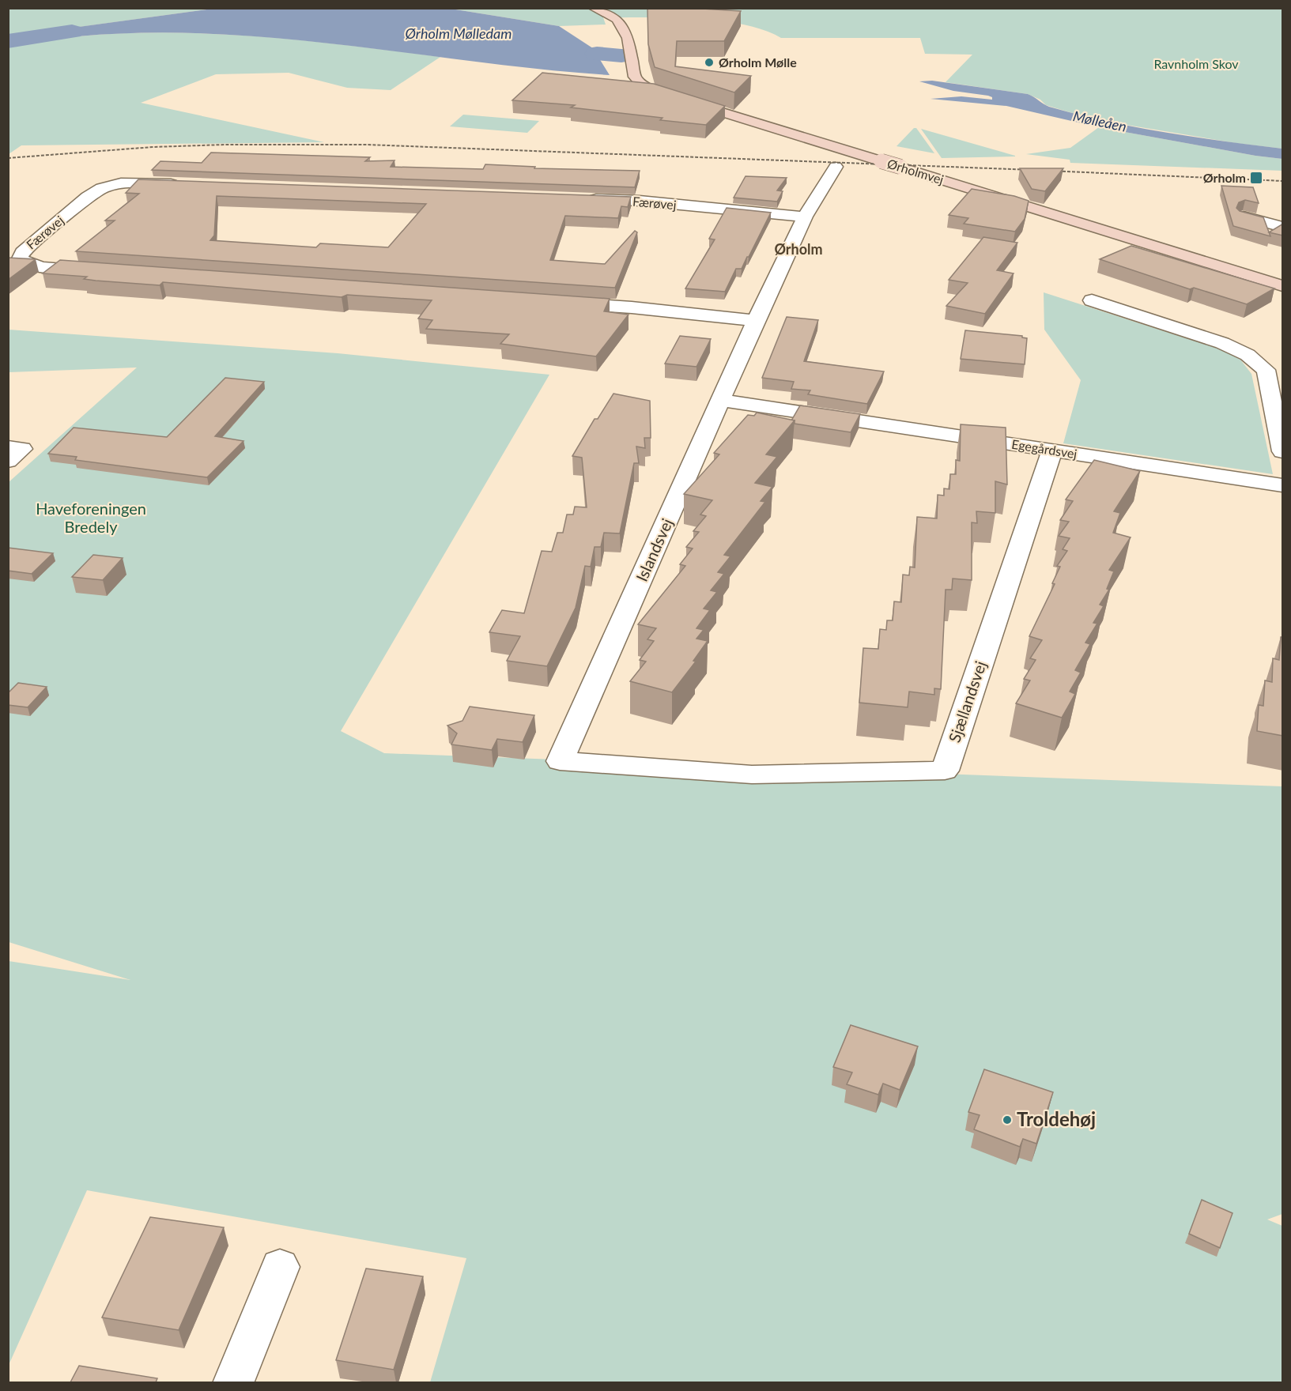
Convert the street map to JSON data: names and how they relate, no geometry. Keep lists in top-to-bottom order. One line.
{"streets":{"street":["Ørholmvej","Færøvej","Egegårdsvej","Islandsvej","Sjællandsvej"]},"crossings":[["Færøvej","Islandsvej"],["Egegårdsvej","Islandsvej"],["Egegårdsvej","Sjællandsvej"],["Islandsvej","Sjællandsvej"]],"districts":["Ørholm"],"water":["Ørholm Mølledam","Mølleåen"],"parks":["Ravnholm Skov","Haveforeningen Bredely"],"places":{"other":["Ørholm Mølle","Troldehøj"],"transit":["Ørholm"]}}
